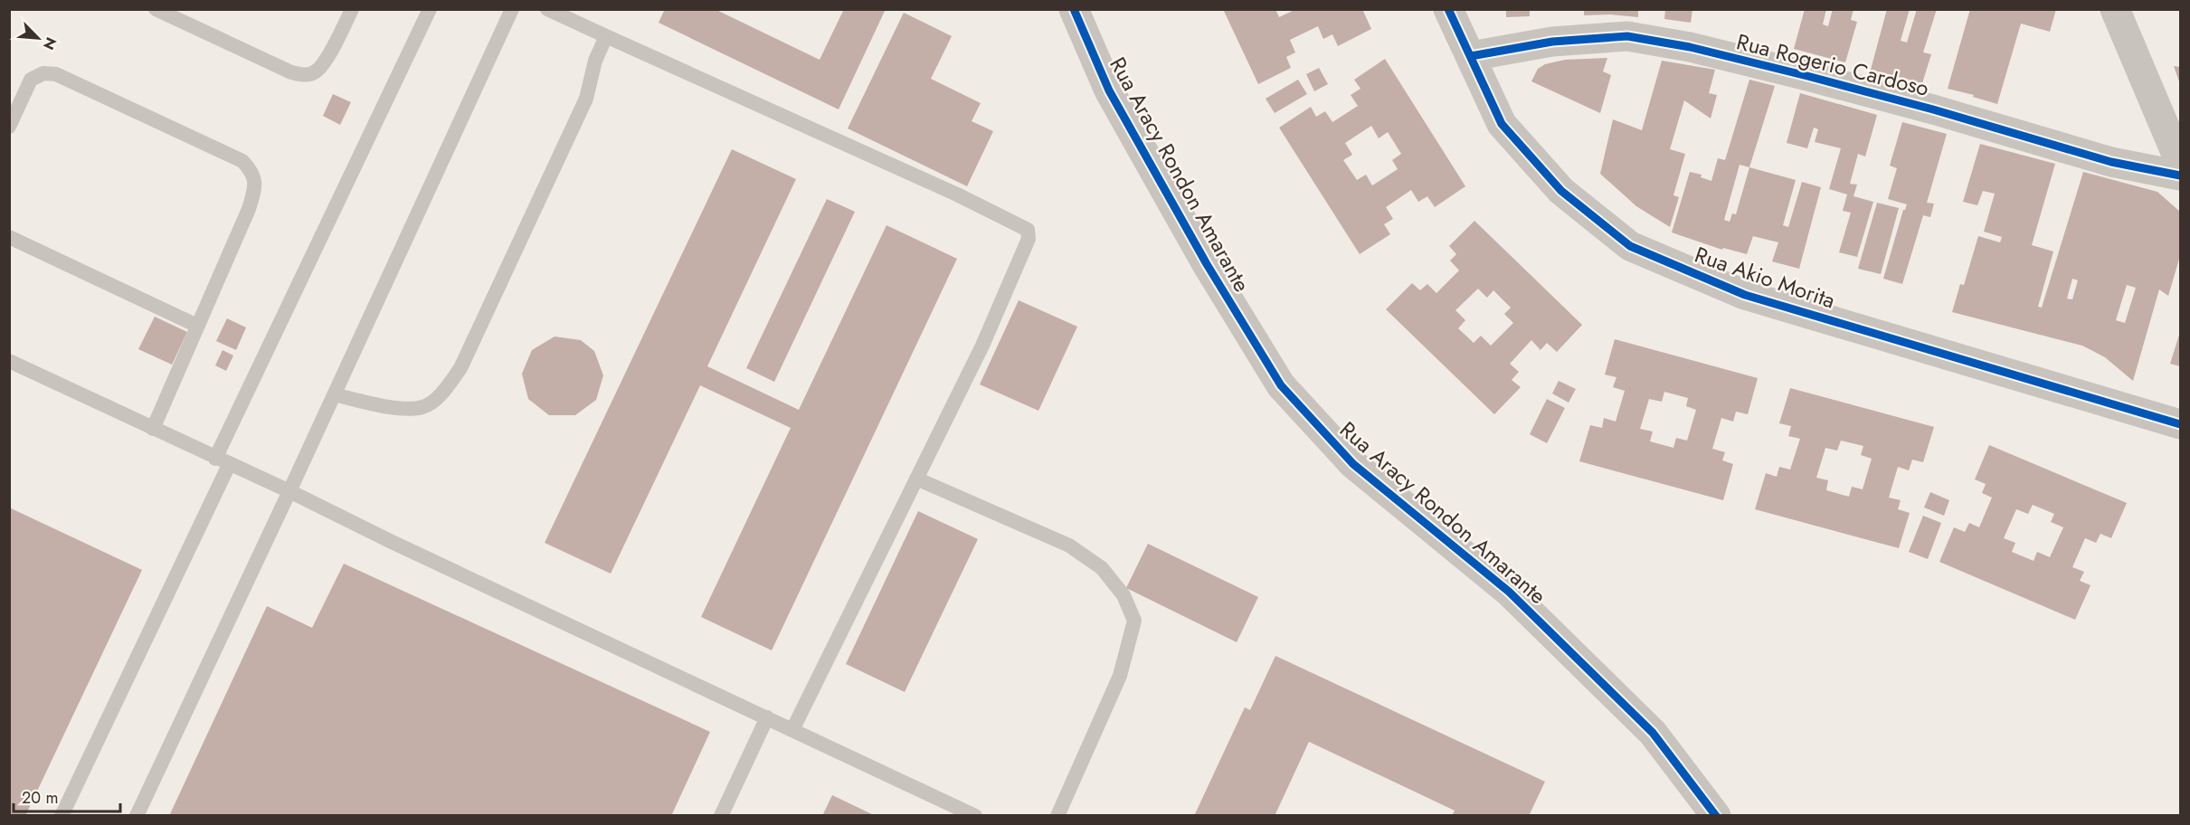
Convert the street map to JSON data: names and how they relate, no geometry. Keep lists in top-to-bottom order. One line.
{"streets":{"street":["Rua Rogerio Cardoso","Rua Aracy Rondon Amarante","Rua Akio Morita"]},"crossings":[["Rua Rogerio Cardoso","Rua Akio Morita"]],"scale_bar":"20 m","north":"bottom right"}
